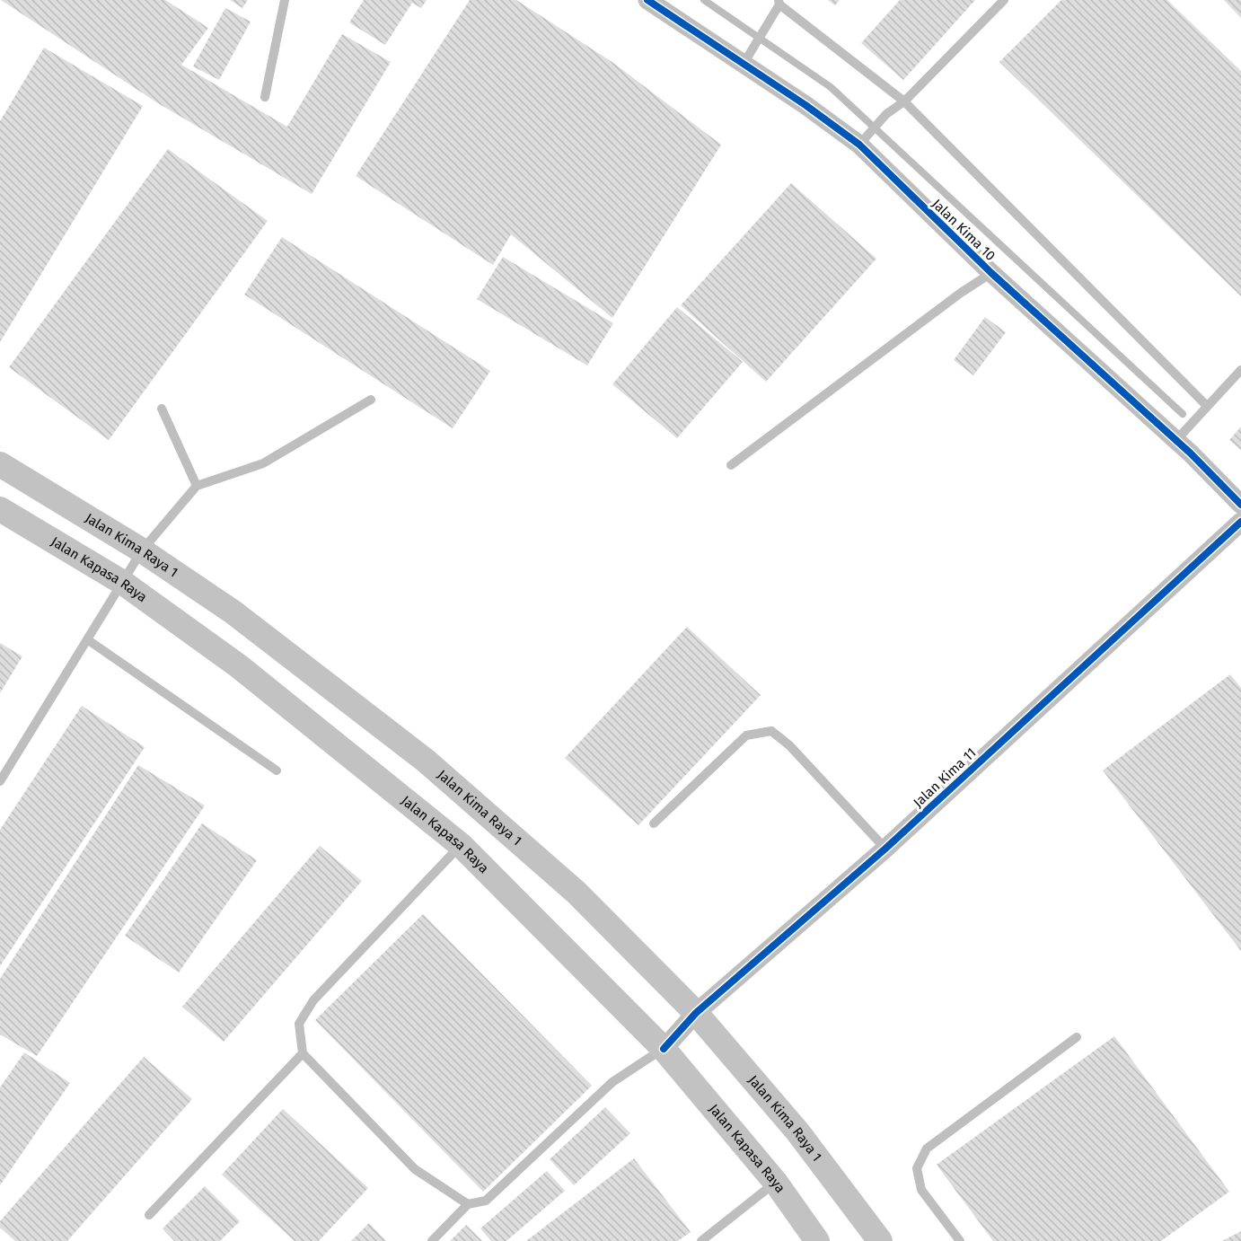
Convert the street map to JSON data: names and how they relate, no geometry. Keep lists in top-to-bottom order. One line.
{"streets":{"main road":["Jalan Kima Raya 1","Jalan Kapasa Raya"],"street":["Jalan Kima 10","Jalan Kima 11"]},"crossings":[["Jalan Kima Raya 1","Jalan Kima 11"],["Jalan Kapasa Raya","Jalan Kima 11"]]}
